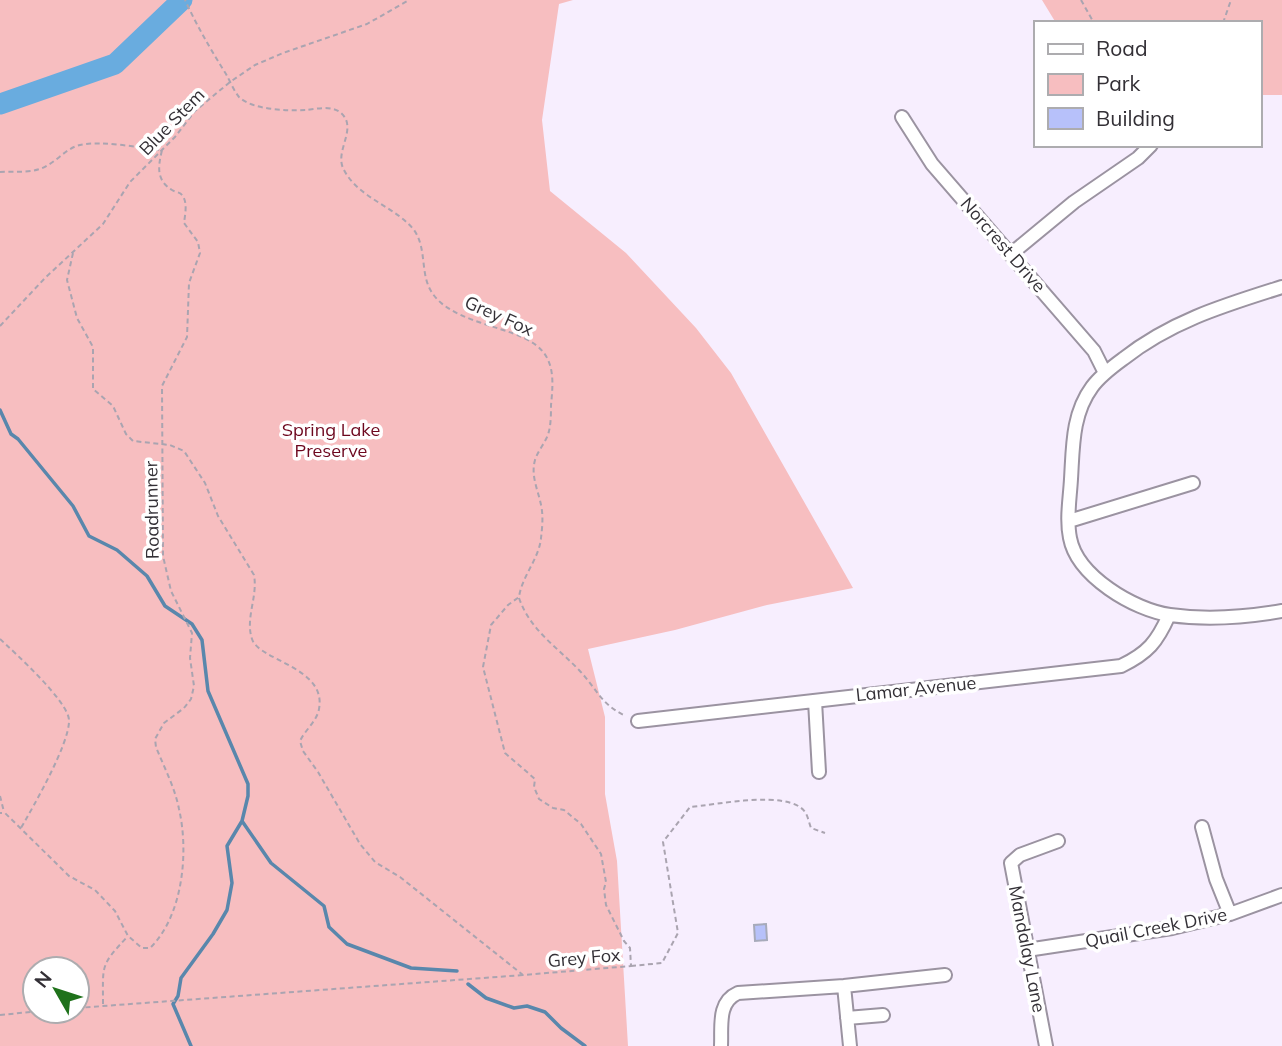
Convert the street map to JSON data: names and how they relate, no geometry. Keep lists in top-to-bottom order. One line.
{"streets":{"street":["Norcrest Drive","Lamar Avenue","Quail Creek Drive","Mandalay Lane"],"path":["Blue Stem","Grey Fox","Roadrunner"]},"crossings":[["Blue Stem","Grey Fox"],["Blue Stem","Roadrunner"],["Grey Fox","Roadrunner"],["Quail Creek Drive","Mandalay Lane"]],"parks":["Spring Lake Preserve"],"legend":["Road","Park","Building"],"north":"top left"}
